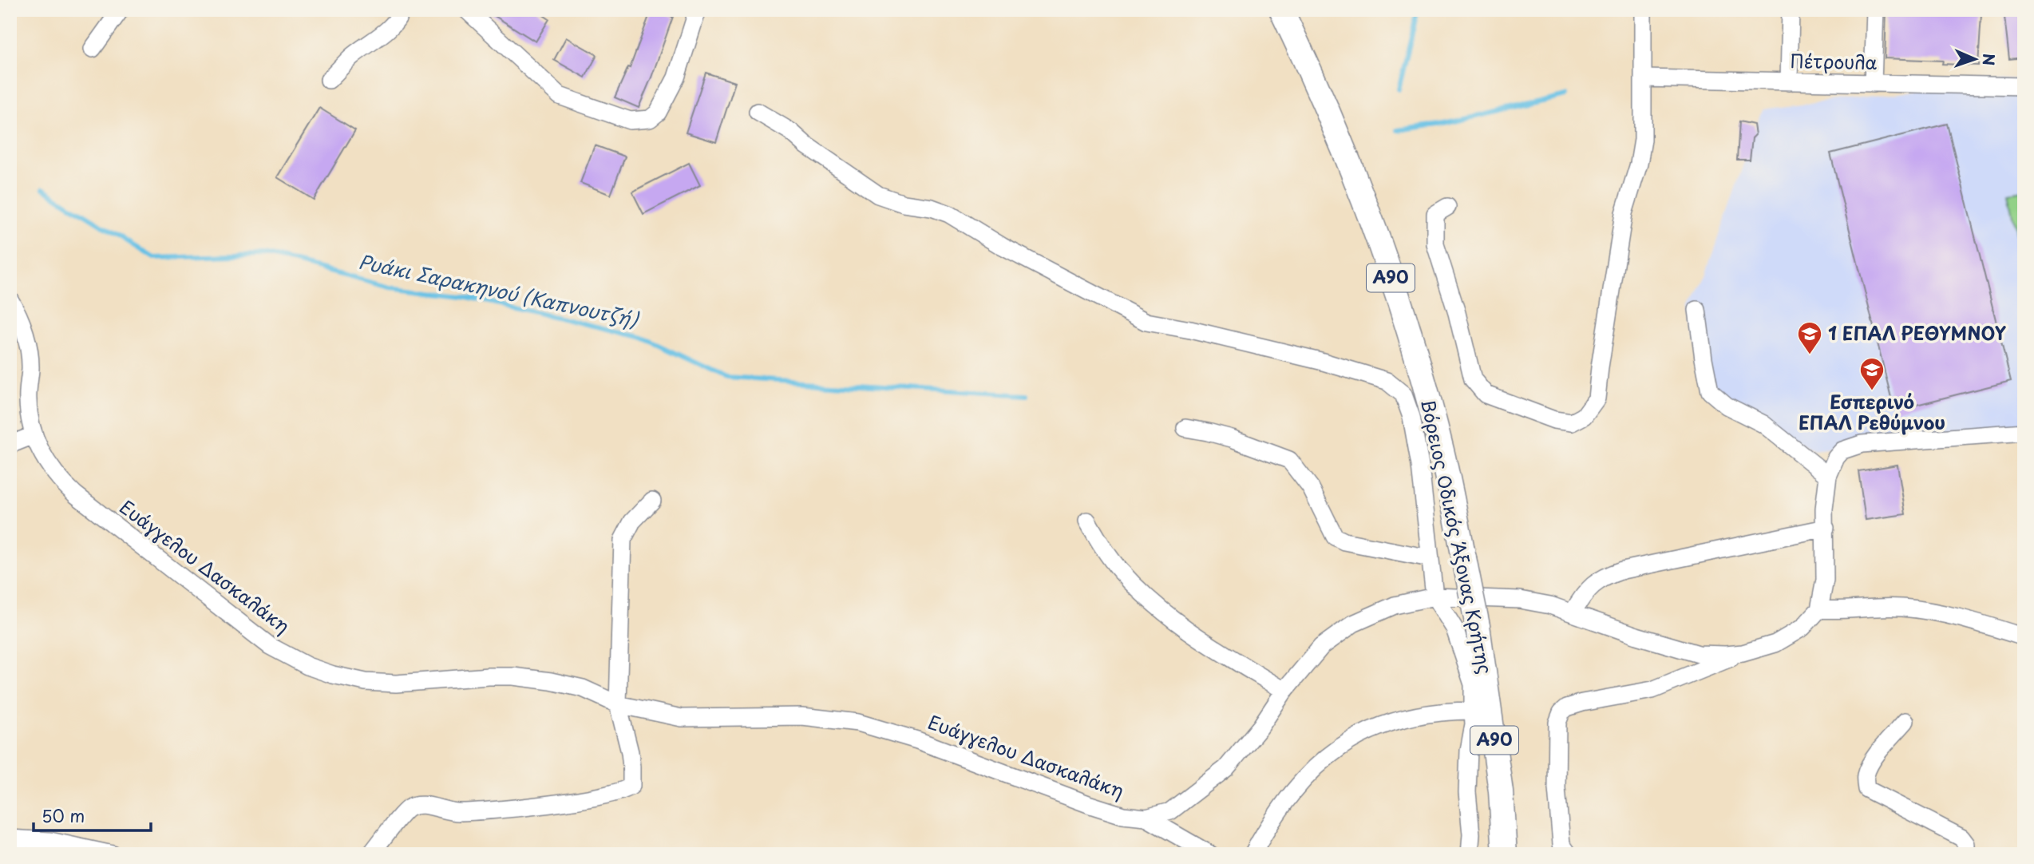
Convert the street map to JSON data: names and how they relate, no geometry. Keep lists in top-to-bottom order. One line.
{"streets":{"highway":["Α90","Βόρειος Οδικός Άξονας Κρήτης"],"street":["Πέτρουλα","Ευάγγελου Δασκαλάκη"]},"water":["Ρυάκι Σαρακηνού (Καπνουτζή)"],"places":{"school or university":["1 ΕΠΑΛ ΡΕΘΥΜΝΟΥ","Εσπερινό ΕΠΑΛ Ρεθύμνου"]},"scale_bar":"50 m","north":"right"}
